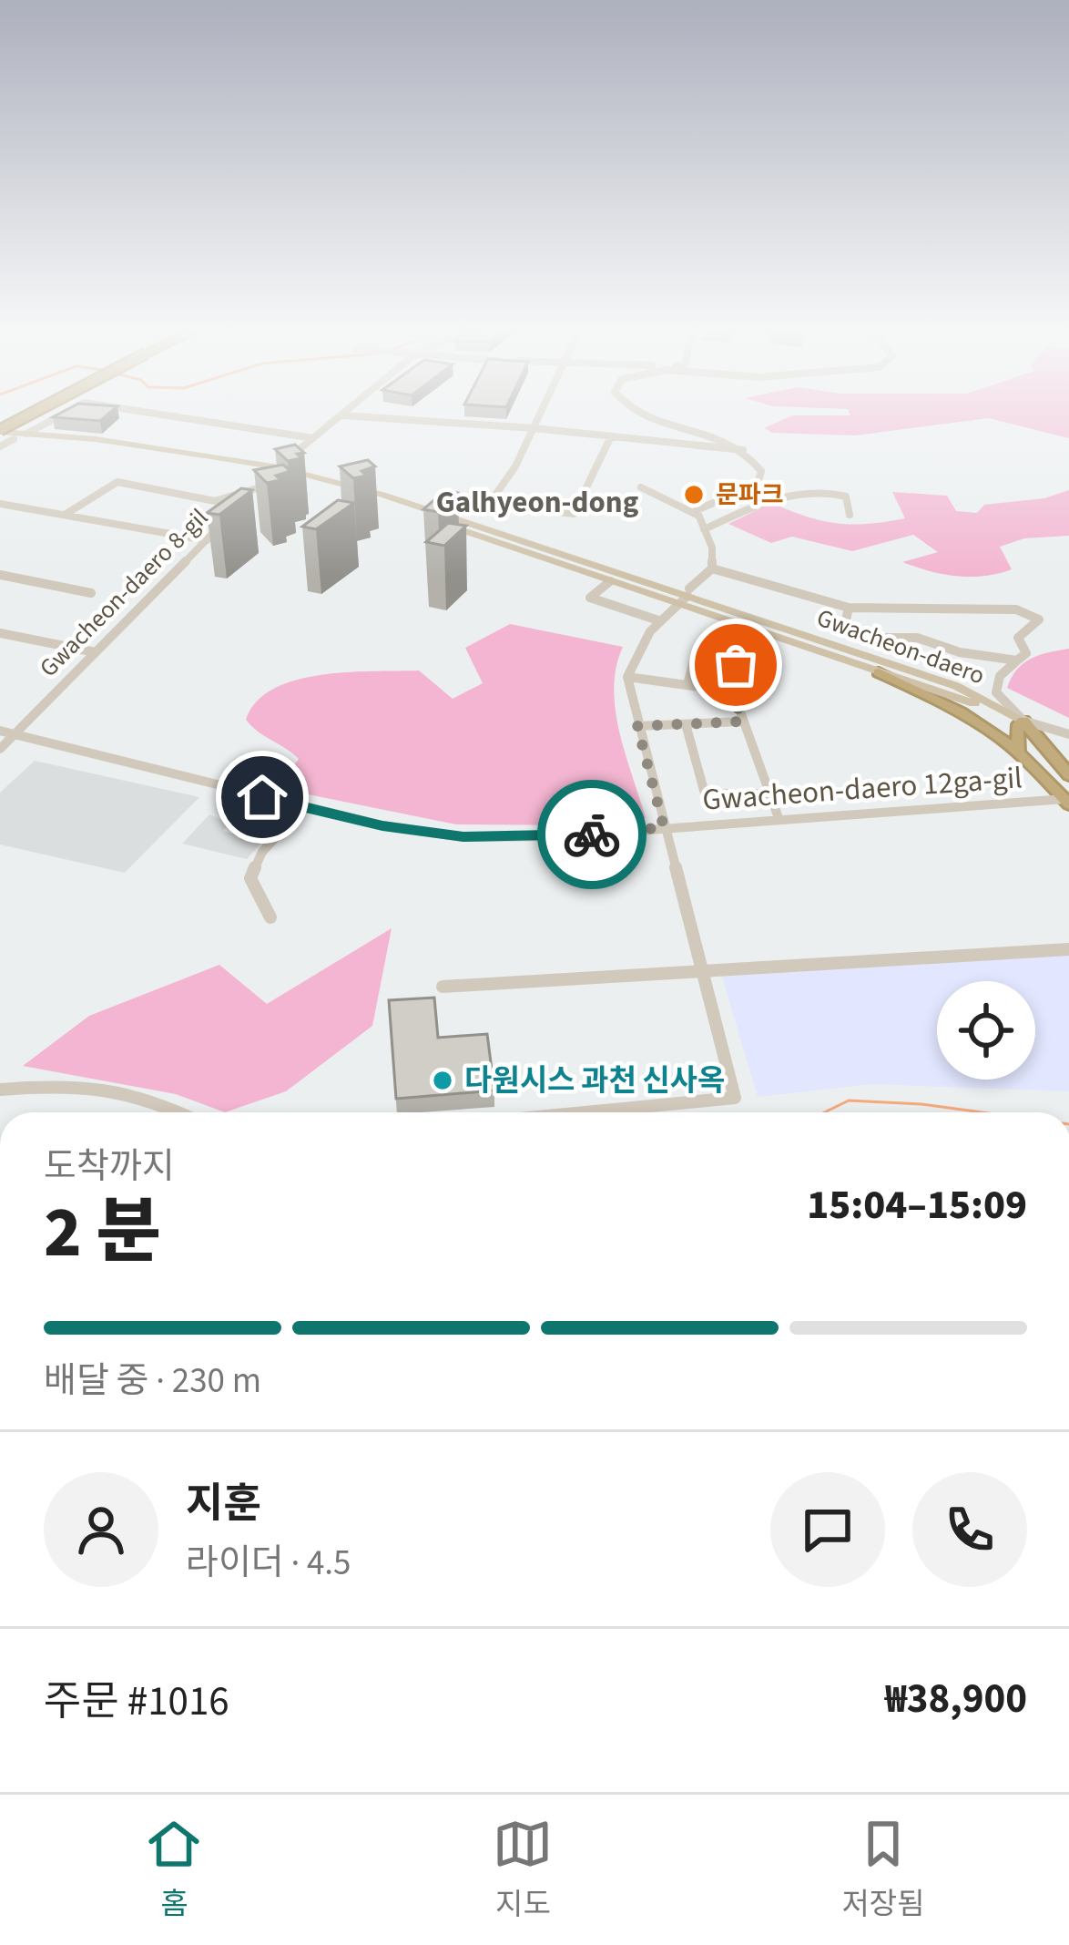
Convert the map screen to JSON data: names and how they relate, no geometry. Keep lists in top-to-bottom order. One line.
{"streets":{"main road":["Gwacheon-daero"],"street":["Gwacheon-daero 8-gil","Gwacheon-daero 12ga-gil"]},"crossings":[["Gwacheon-daero 8-gil","Gwacheon-daero"],["Gwacheon-daero 8-gil","Gwacheon-daero 12ga-gil"]],"districts":["Galhyeon-dong"],"places":["문파크","다원시스 과천 신사옥"],"page":{"heading":["2 분","도착까지","15:04–15:09"],"panel":["지훈","라이더 · 4.5","주문 #1016","₩38,900"],"bar":"배달 중 · 230 m","tabs":["홈","지도","저장됨"]}}
